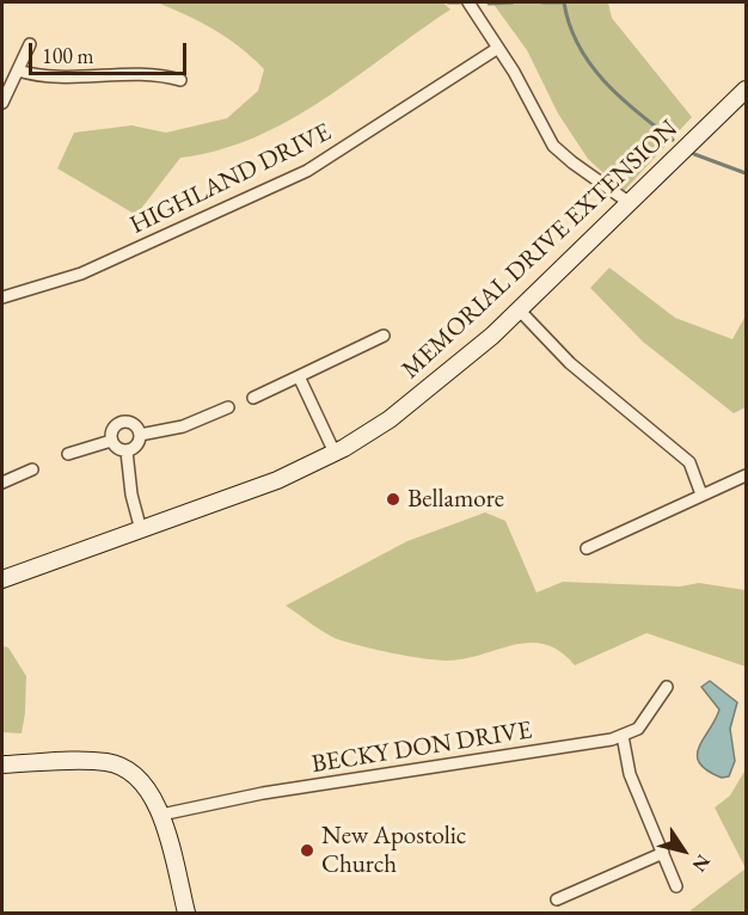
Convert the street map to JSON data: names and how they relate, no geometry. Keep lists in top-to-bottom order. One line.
{"streets":{"street":["HIGHLAND DRIVE","MEMORIAL DRIVE EXTENSION","BECKY DON DRIVE"]},"places":["Bellamore","New Apostolic Church"],"scale_bar":"100 m","north":"bottom right"}
